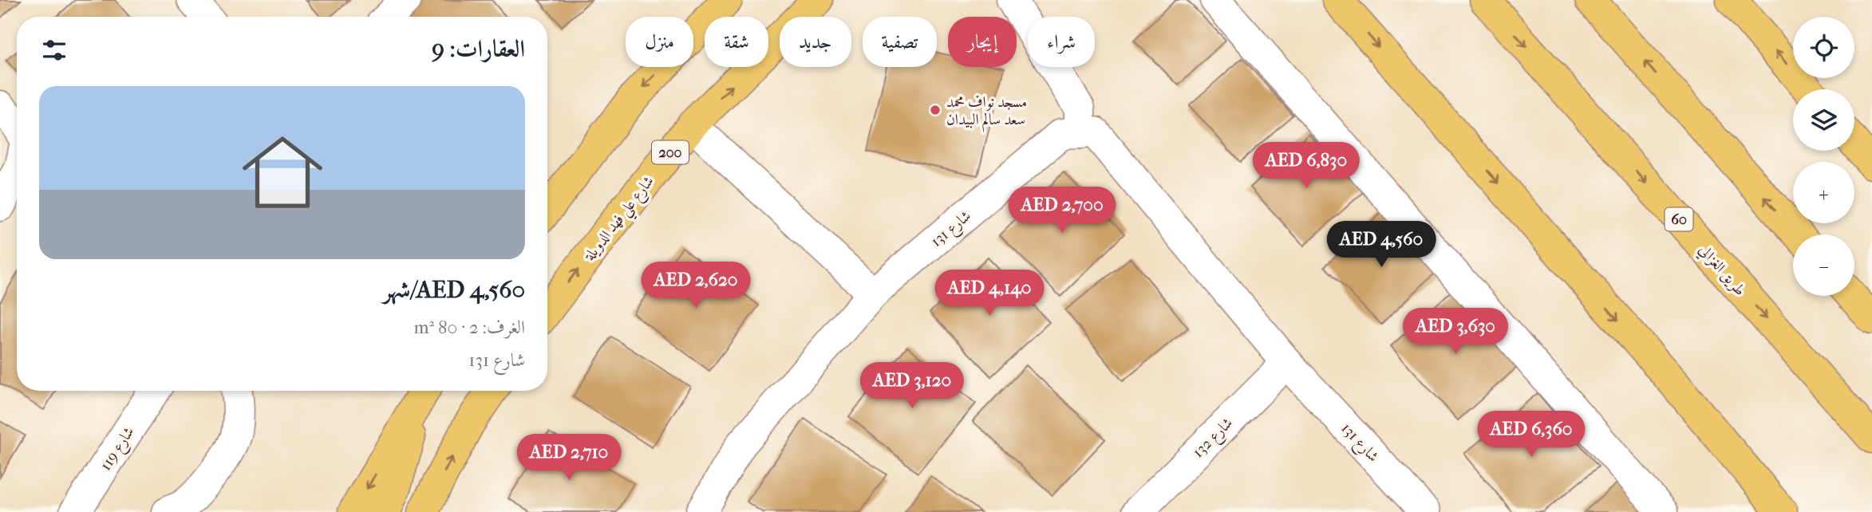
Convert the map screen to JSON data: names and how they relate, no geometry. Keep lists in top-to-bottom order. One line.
{"streets":{"main road":["200","شارع علي فهد الدويلة","60","طريق الغزالي"],"street":["شارع 131","شارع 132","شارع 119"]},"crossings":[["شارع 131","شارع 132"]],"places":["مسجد نواف محمد سعد سالم البيدان"],"page":{"map_buttons":["+","−"],"chip":["شراء","إيجار","تصفية","جديد","شقة","منزل"],"heading":"العقارات: 9","list":[{"name":"AED 4,560/شهر","note":"الغرف: 2 · 80 m² · شارع 131"}],"price":["AED 6,830","AED 2,700","AED 4,560","AED 2,620","AED 4,140","AED 3,630","AED 3,120","AED 6,360","AED 2,710"]}}
